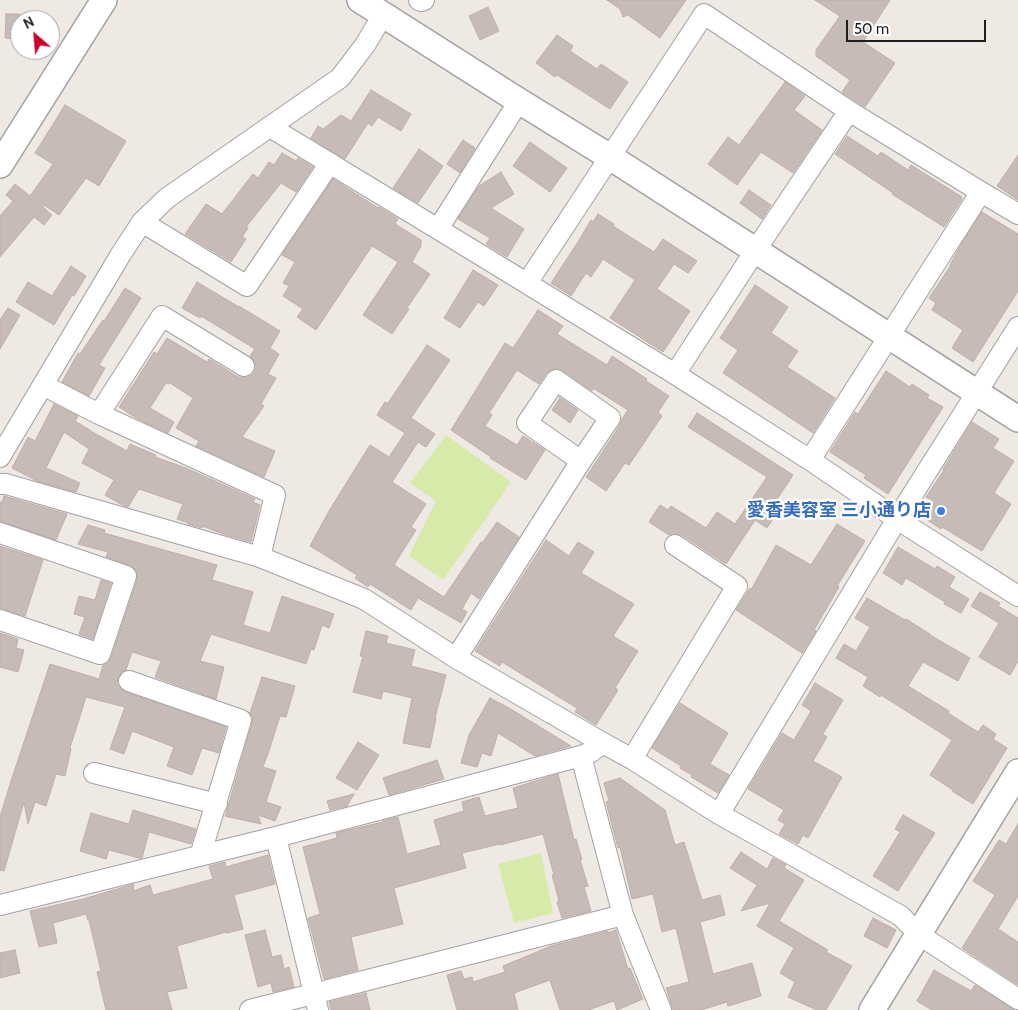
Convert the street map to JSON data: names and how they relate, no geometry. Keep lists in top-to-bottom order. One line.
{"places":["愛香美容室 三小通り店"],"scale_bar":"50 m","north":"top left"}
